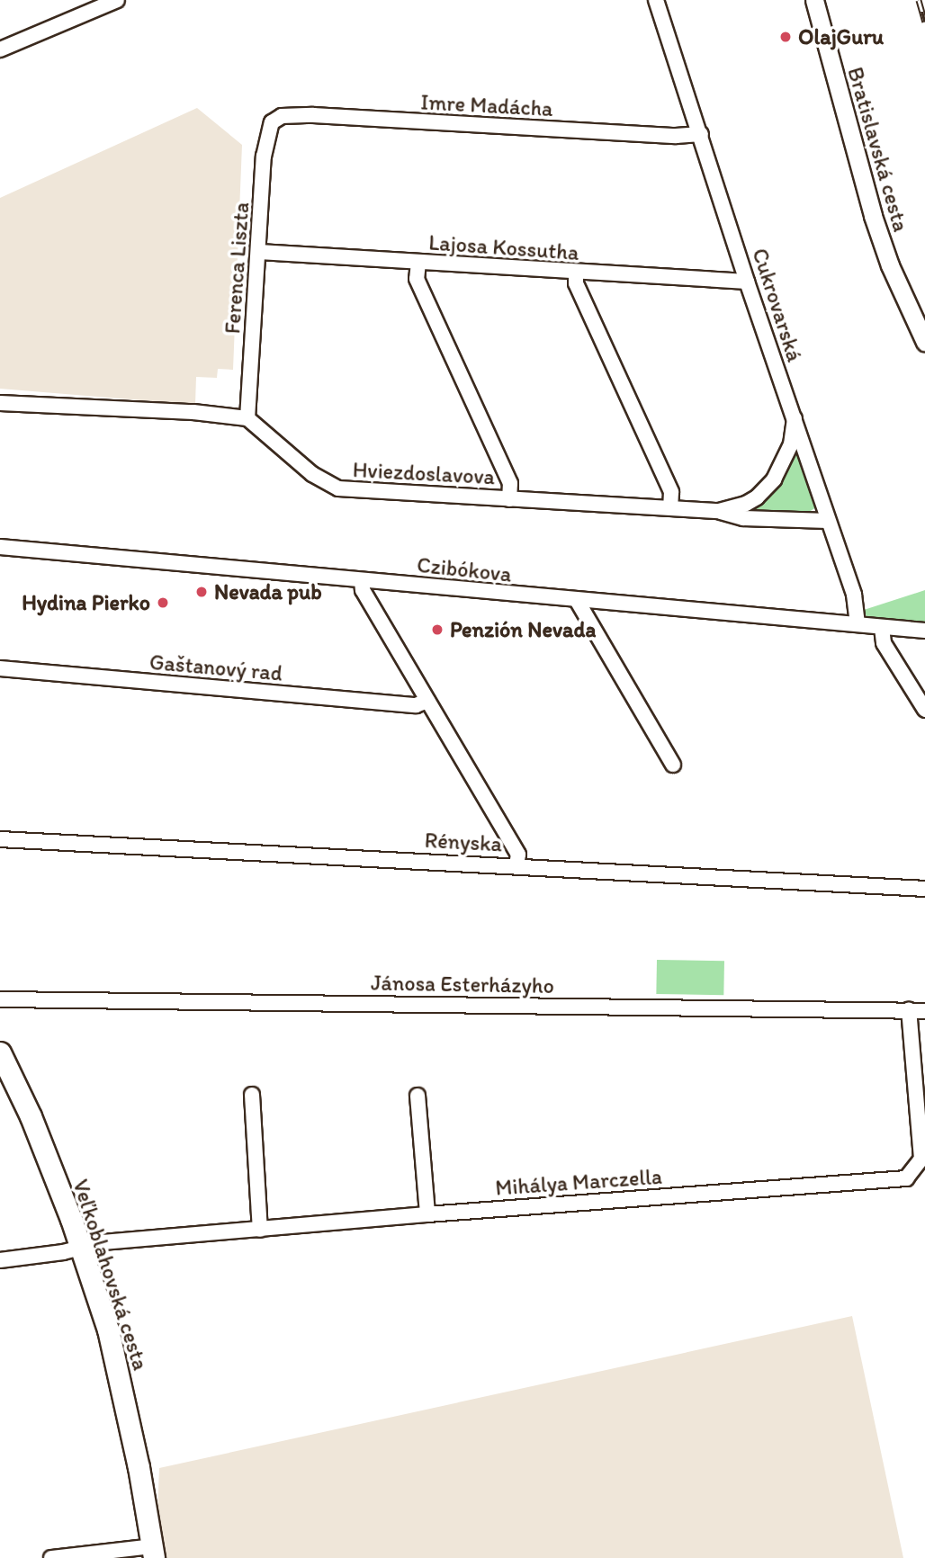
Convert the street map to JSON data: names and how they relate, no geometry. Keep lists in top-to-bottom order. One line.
{"streets":{"main road":["Veľkoblahovská cesta"],"street":["Imre Madácha","Bratislavská cesta","Lajosa Kossutha","Ferenca Liszta","Cukrovarská","Hviezdoslavova","Czibókova","Gaštanový rad","Rényska","Jánosa Esterházyho","Mihálya Marczella"]},"crossings":[["Imre Madácha","Ferenca Liszta"],["Imre Madácha","Cukrovarská"],["Lajosa Kossutha","Ferenca Liszta"],["Lajosa Kossutha","Cukrovarská"],["Ferenca Liszta","Hviezdoslavova"],["Cukrovarská","Hviezdoslavova"],["Cukrovarská","Czibókova"],["Jánosa Esterházyho","Mihálya Marczella"],["Mihálya Marczella","Veľkoblahovská cesta"]],"places":["OlajGuru","Nevada pub","Hydina Pierko","Penzión Nevada"]}
